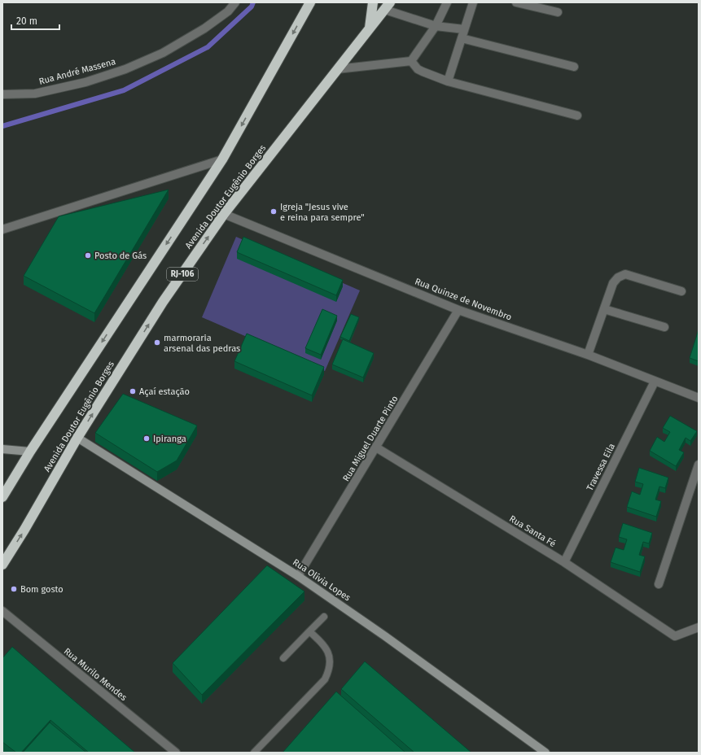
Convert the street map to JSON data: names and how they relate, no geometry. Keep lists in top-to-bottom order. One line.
{"streets":{"highway":["Avenida Doutor Eugênio Borges","RJ-106"],"street":["Rua André Massena","Rua Quinze de Novembro","Rua Miguel Duarte Pinto","Travessa Eila","Rua Santa Fé","Rua Olívia Lopes","Rua Murilo Mendes"]},"crossings":[["Avenida Doutor Eugênio Borges","Rua Quinze de Novembro"],["Avenida Doutor Eugênio Borges","Rua Olívia Lopes"],["Rua Quinze de Novembro","Rua Miguel Duarte Pinto"],["Rua Quinze de Novembro","Travessa Eila"],["Rua Miguel Duarte Pinto","Rua Santa Fé"],["Rua Miguel Duarte Pinto","Rua Olívia Lopes"],["Travessa Eila","Rua Santa Fé"]],"places":["Igreja \"Jesus vive e reina para sempre\"","Posto de Gás","marmoraria arsenal das pedras","Açaí estação","Ipiranga","Bom gosto"],"scale_bar":"20 m"}
